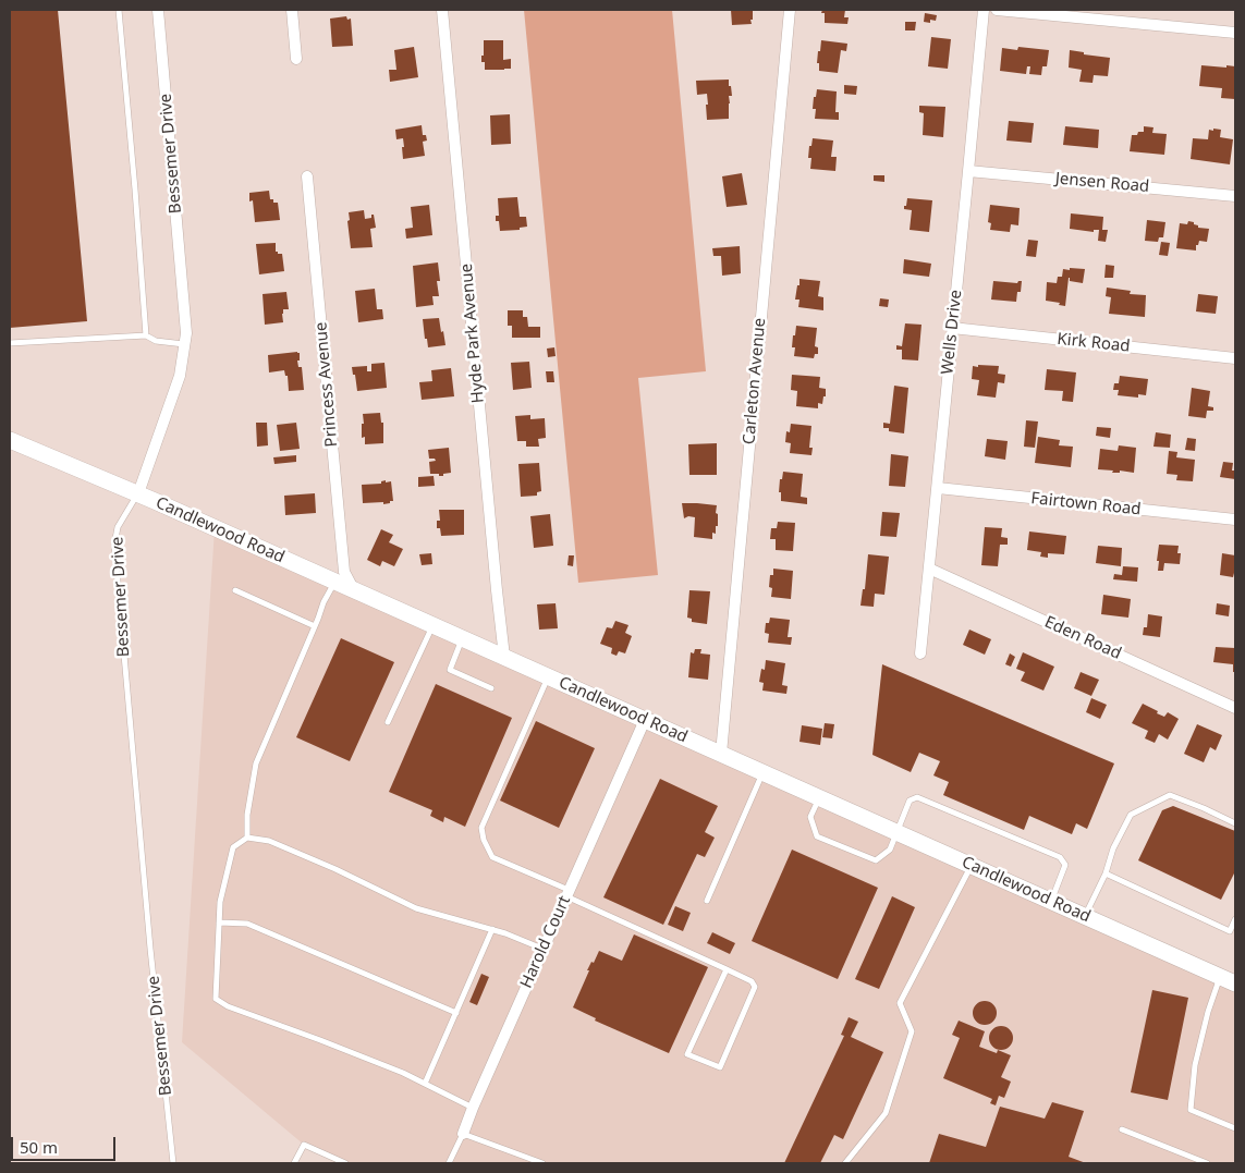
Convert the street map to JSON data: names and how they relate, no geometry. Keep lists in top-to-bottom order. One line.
{"streets":{"street":["Bessemer Drive","Jensen Road","Wells Drive","Hyde Park Avenue","Kirk Road","Carleton Avenue","Princess Avenue","Fairtown Road","Candlewood Road","Eden Road","Harold Court"]},"crossings":[["Bessemer Drive","Candlewood Road"],["Jensen Road","Wells Drive"],["Wells Drive","Kirk Road"],["Wells Drive","Fairtown Road"],["Wells Drive","Eden Road"],["Hyde Park Avenue","Candlewood Road"],["Carleton Avenue","Candlewood Road"],["Princess Avenue","Candlewood Road"],["Candlewood Road","Harold Court"]],"scale_bar":"50 m"}
